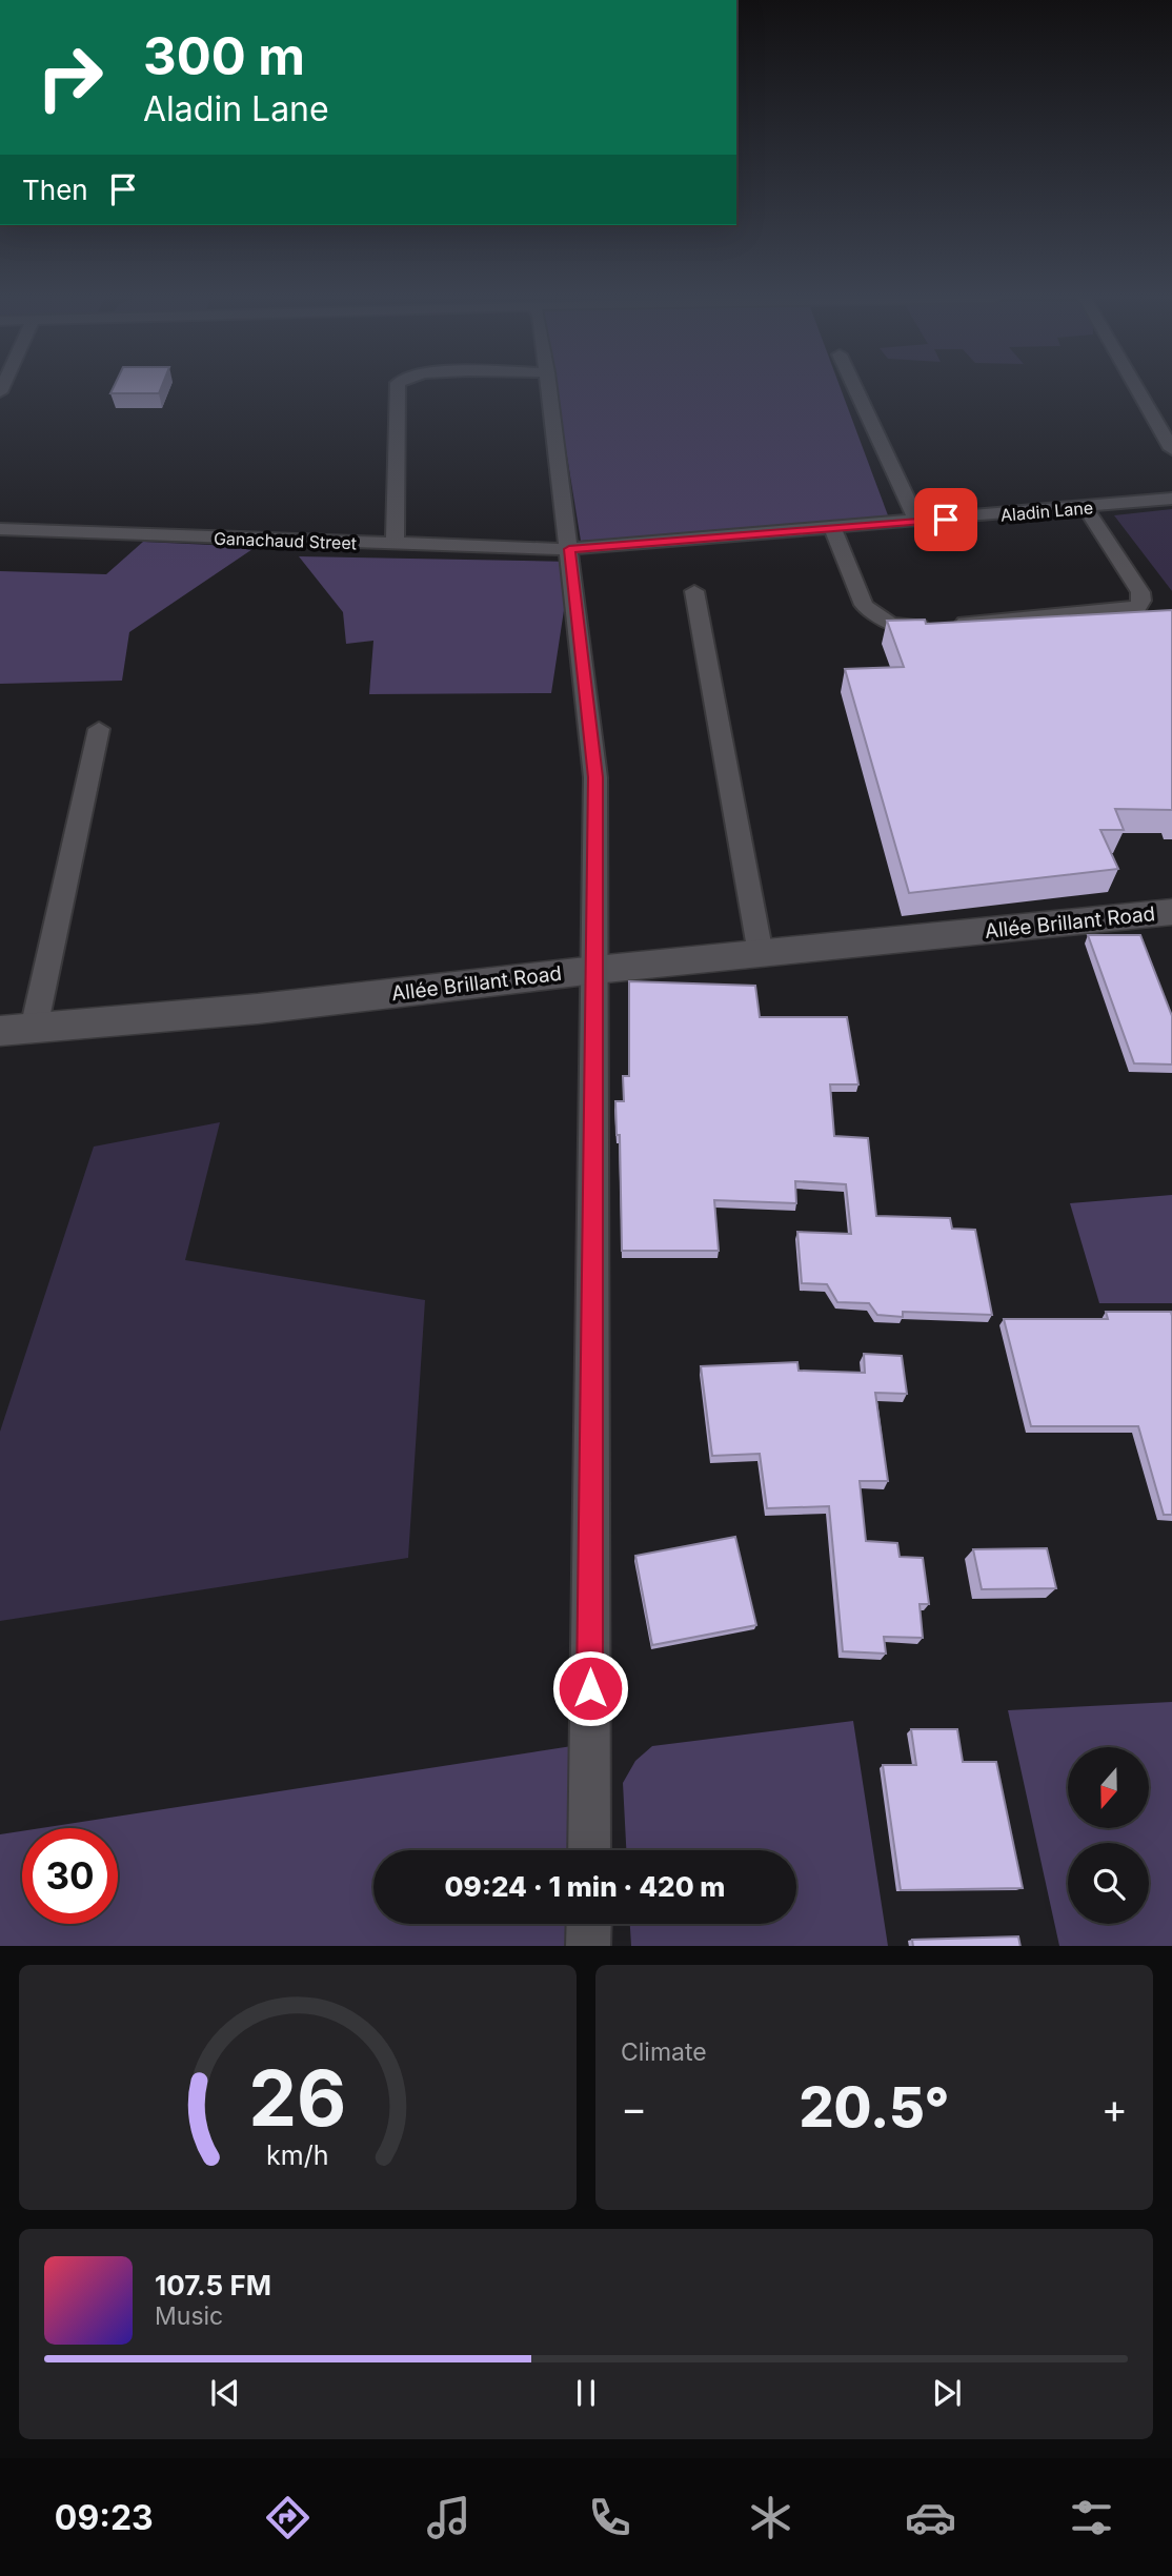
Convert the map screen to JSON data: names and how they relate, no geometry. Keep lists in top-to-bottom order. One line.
{"streets":{"main road":["Allée Brillant Road"],"street":["Aladin Lane","Ganachaud Street"]},"crossings":[["Aladin Lane","Ganachaud Street"]],"north":"bottom","page":{"turn":["300 m","Aladin Lane"],"then":"Then","limit":"30","trip":"09:24 · 1 min · 420 m","tile":"Climate","heat":["−","20.5°","+"],"song":["107.5 FM","Music"],"tabs":"09:23","gauge":["26","km/h"]}}
